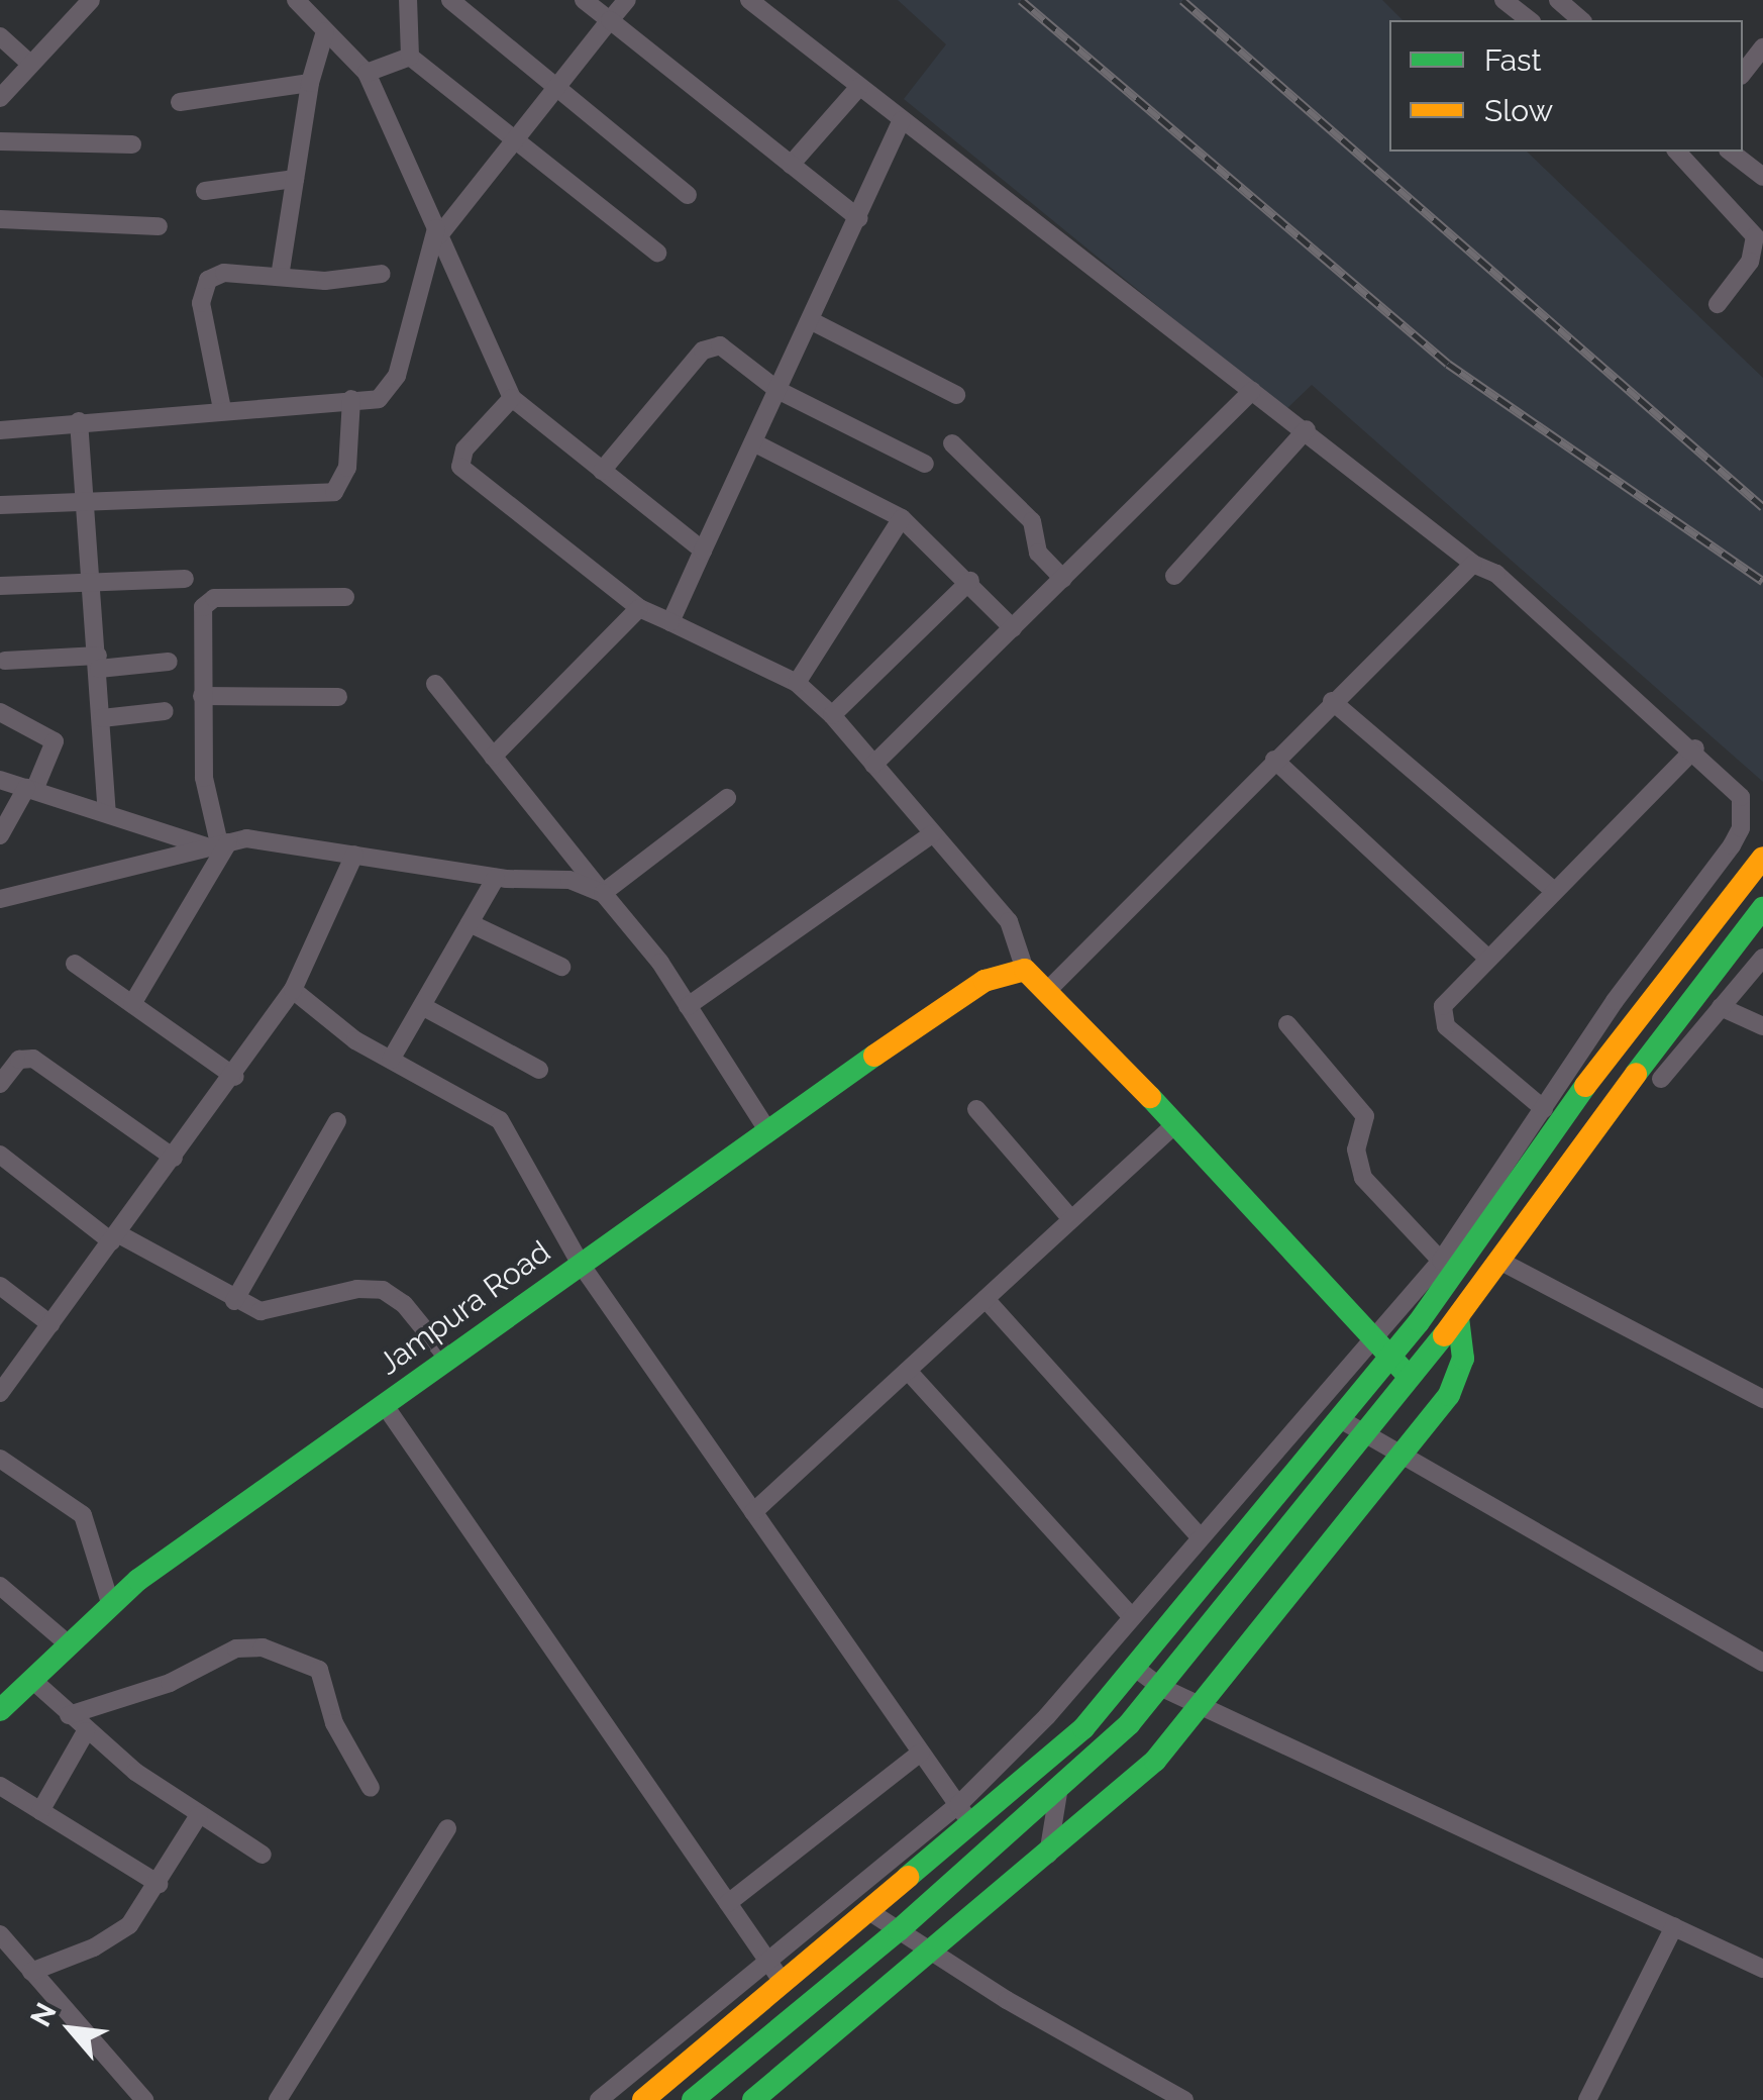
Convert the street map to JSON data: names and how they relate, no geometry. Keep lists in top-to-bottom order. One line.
{"streets":{"main road":["Jampura Road"]},"legend":["Fast","Slow"],"north":"top left"}
